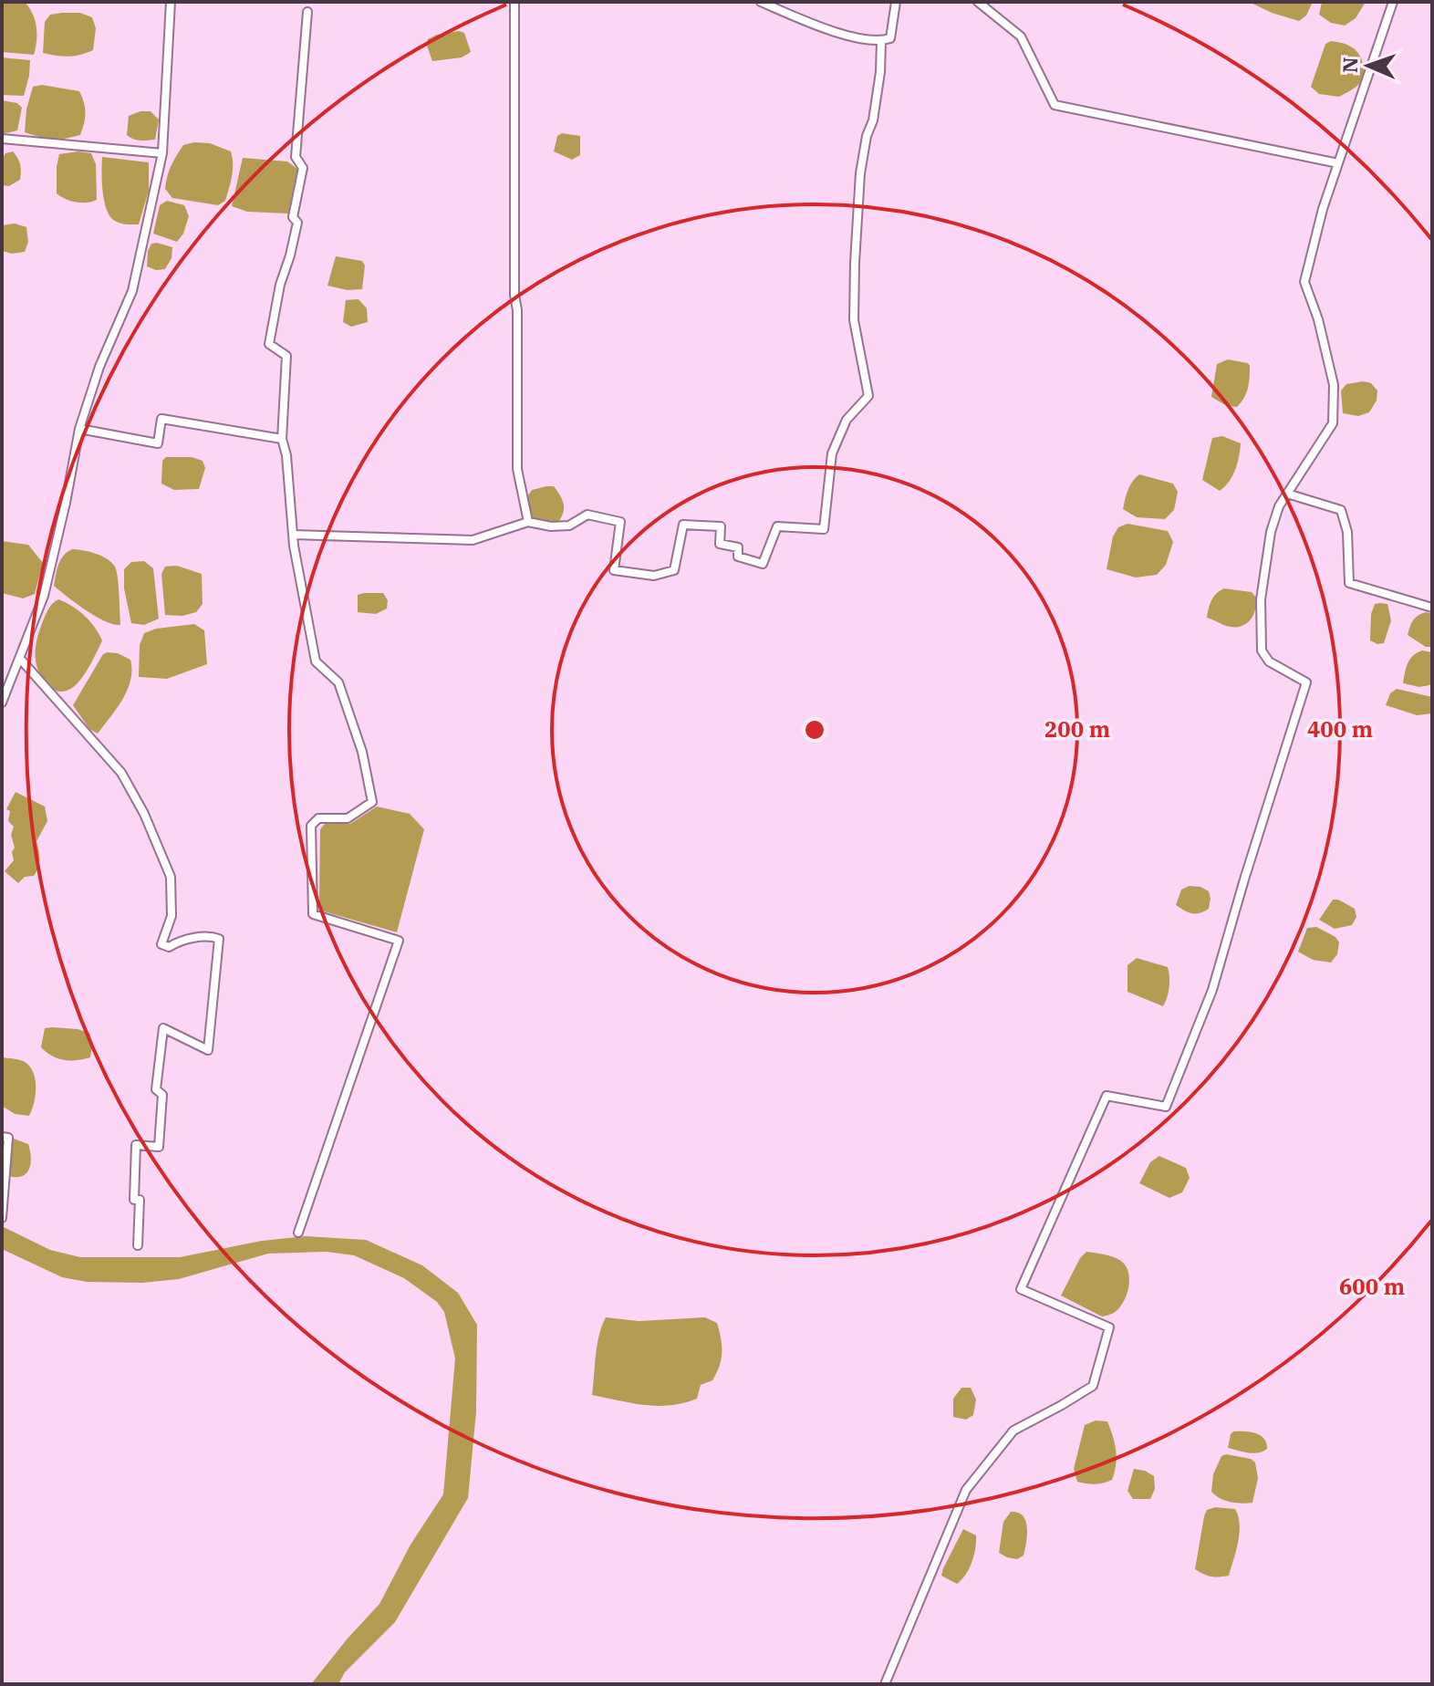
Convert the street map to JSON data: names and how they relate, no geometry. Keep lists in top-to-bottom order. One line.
{"north":"left","rings":["200 m","400 m","600 m"]}
